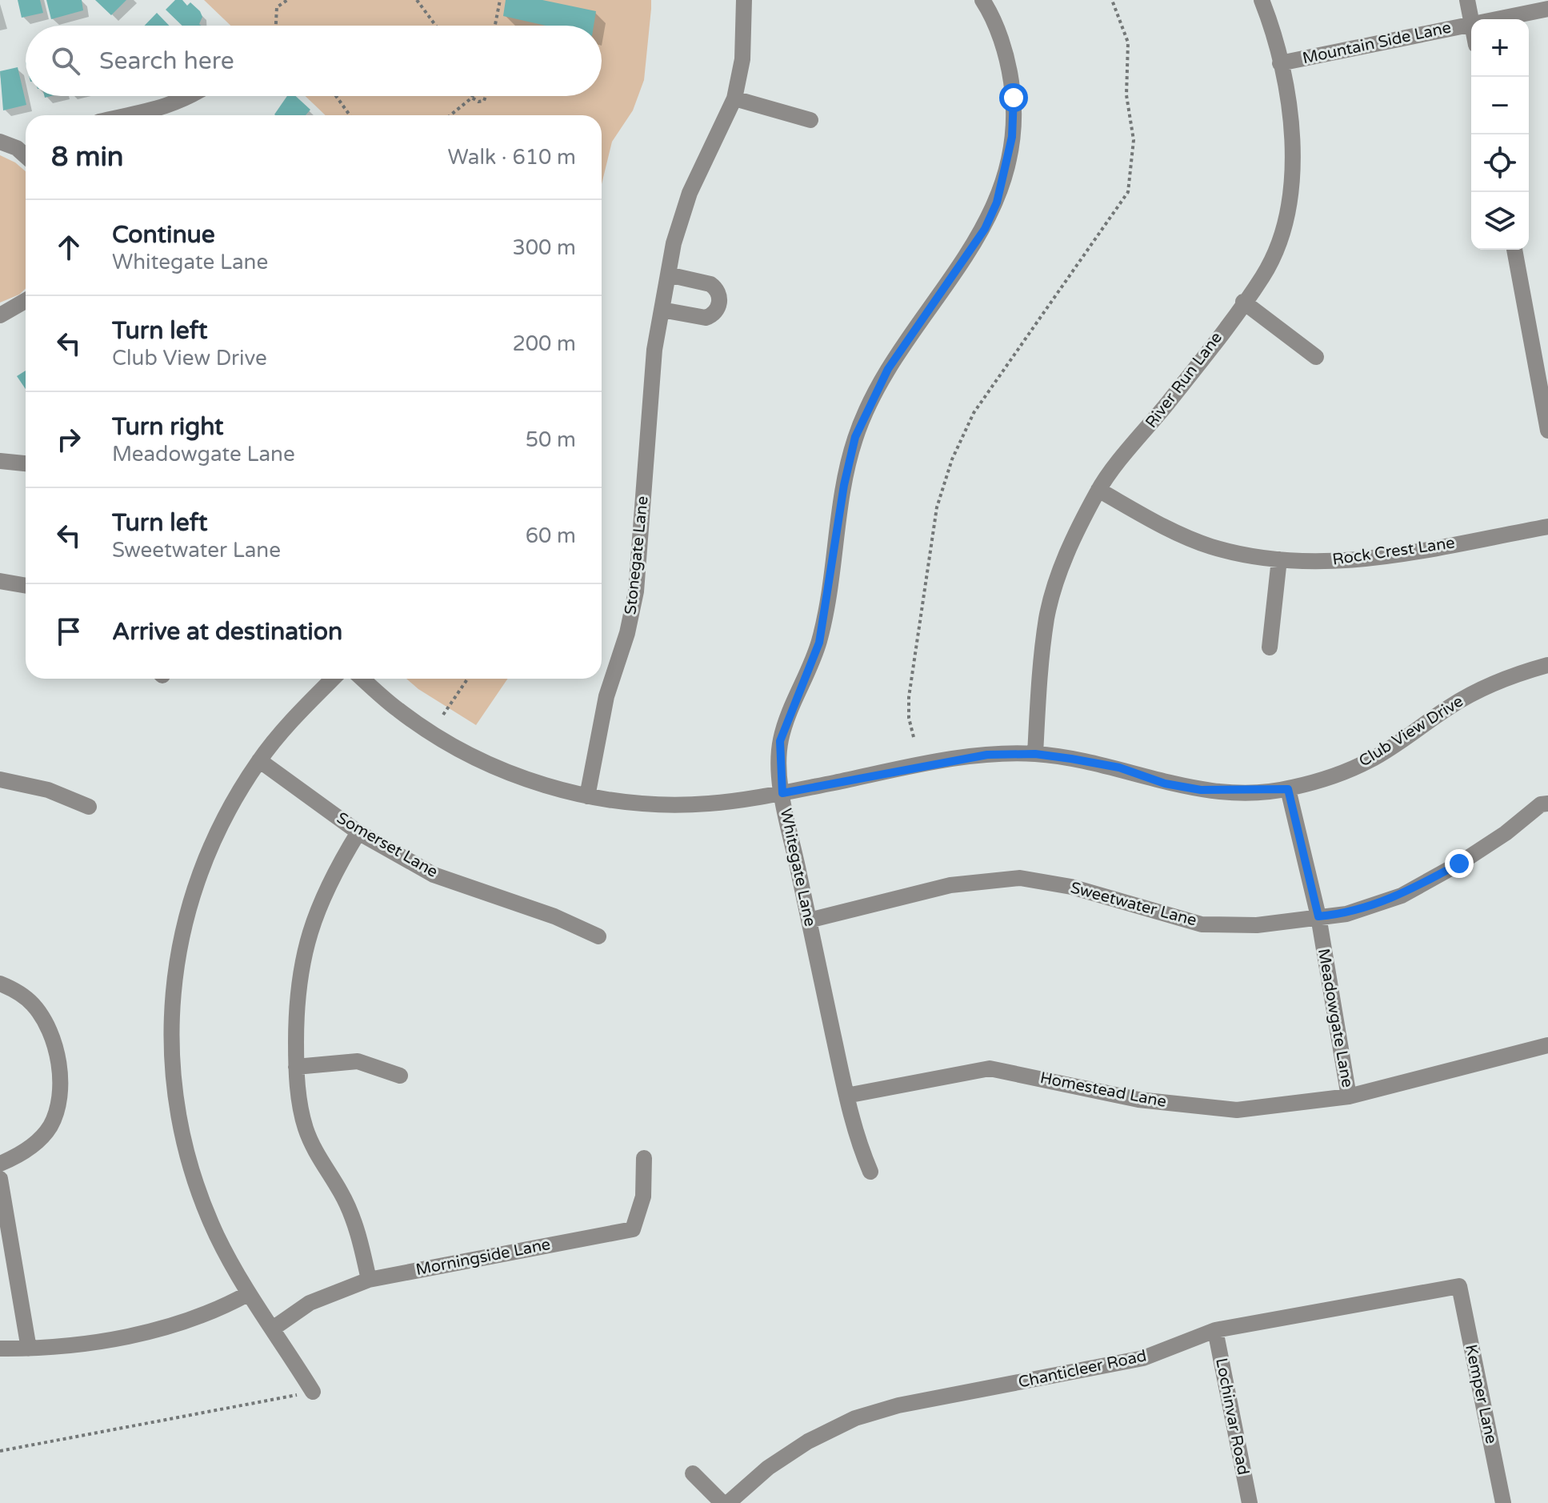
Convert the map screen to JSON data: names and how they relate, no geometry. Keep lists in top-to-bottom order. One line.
{"streets":{"street":["Mountain Side Lane","River Run Lane","Rock Crest Lane","Stonegate Lane","Club View Drive","Somerset Lane","Whitegate Lane","Sweetwater Lane","Meadowgate Lane","Homestead Lane","Morningside Lane","Chanticleer Road","Kemper Lane","Lochinvar Road"]},"crossings":[["Mountain Side Lane","River Run Lane"],["River Run Lane","Rock Crest Lane"],["River Run Lane","Club View Drive"],["Stonegate Lane","Club View Drive"],["Club View Drive","Whitegate Lane"],["Club View Drive","Meadowgate Lane"],["Whitegate Lane","Sweetwater Lane"],["Whitegate Lane","Homestead Lane"],["Sweetwater Lane","Meadowgate Lane"],["Meadowgate Lane","Homestead Lane"],["Chanticleer Road","Kemper Lane"],["Chanticleer Road","Lochinvar Road"]],"page":{"map_buttons":["+","−"],"search":"Search here","heading":["8 min","Walk · 610 m"],"list":[["Continue","Whitegate Lane","300 m"],["Turn left","Club View Drive","200 m"],["Turn right","Meadowgate Lane","50 m"],["Turn left","Sweetwater Lane","60 m"],"Arrive at destination"]}}
